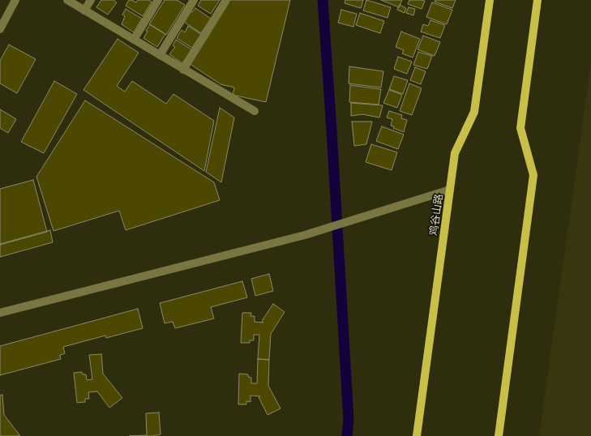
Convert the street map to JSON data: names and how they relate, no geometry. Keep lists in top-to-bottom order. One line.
{"streets":{"main road":["鸡谷山路"]}}
